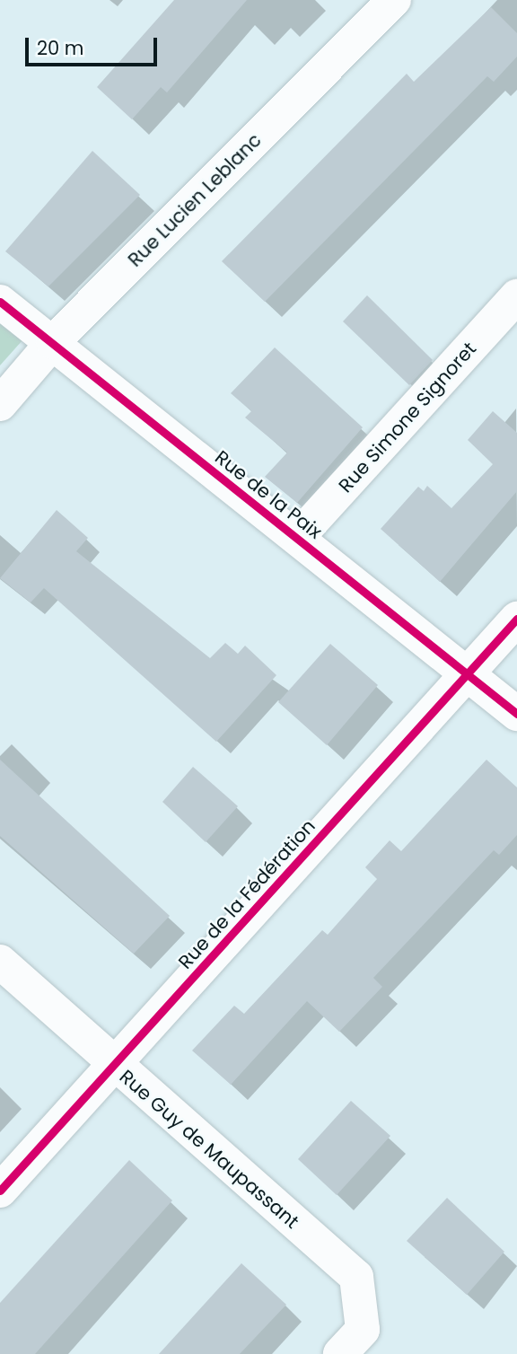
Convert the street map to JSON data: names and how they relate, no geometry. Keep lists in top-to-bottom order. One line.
{"streets":{"street":["Rue Lucien Leblanc","Rue Simone Signoret","Rue de la Paix","Rue de la Fédération","Rue Guy de Maupassant"]},"crossings":[["Rue Lucien Leblanc","Rue de la Paix"],["Rue Simone Signoret","Rue de la Paix"],["Rue de la Paix","Rue de la Fédération"],["Rue de la Fédération","Rue Guy de Maupassant"]],"scale_bar":"20 m"}
